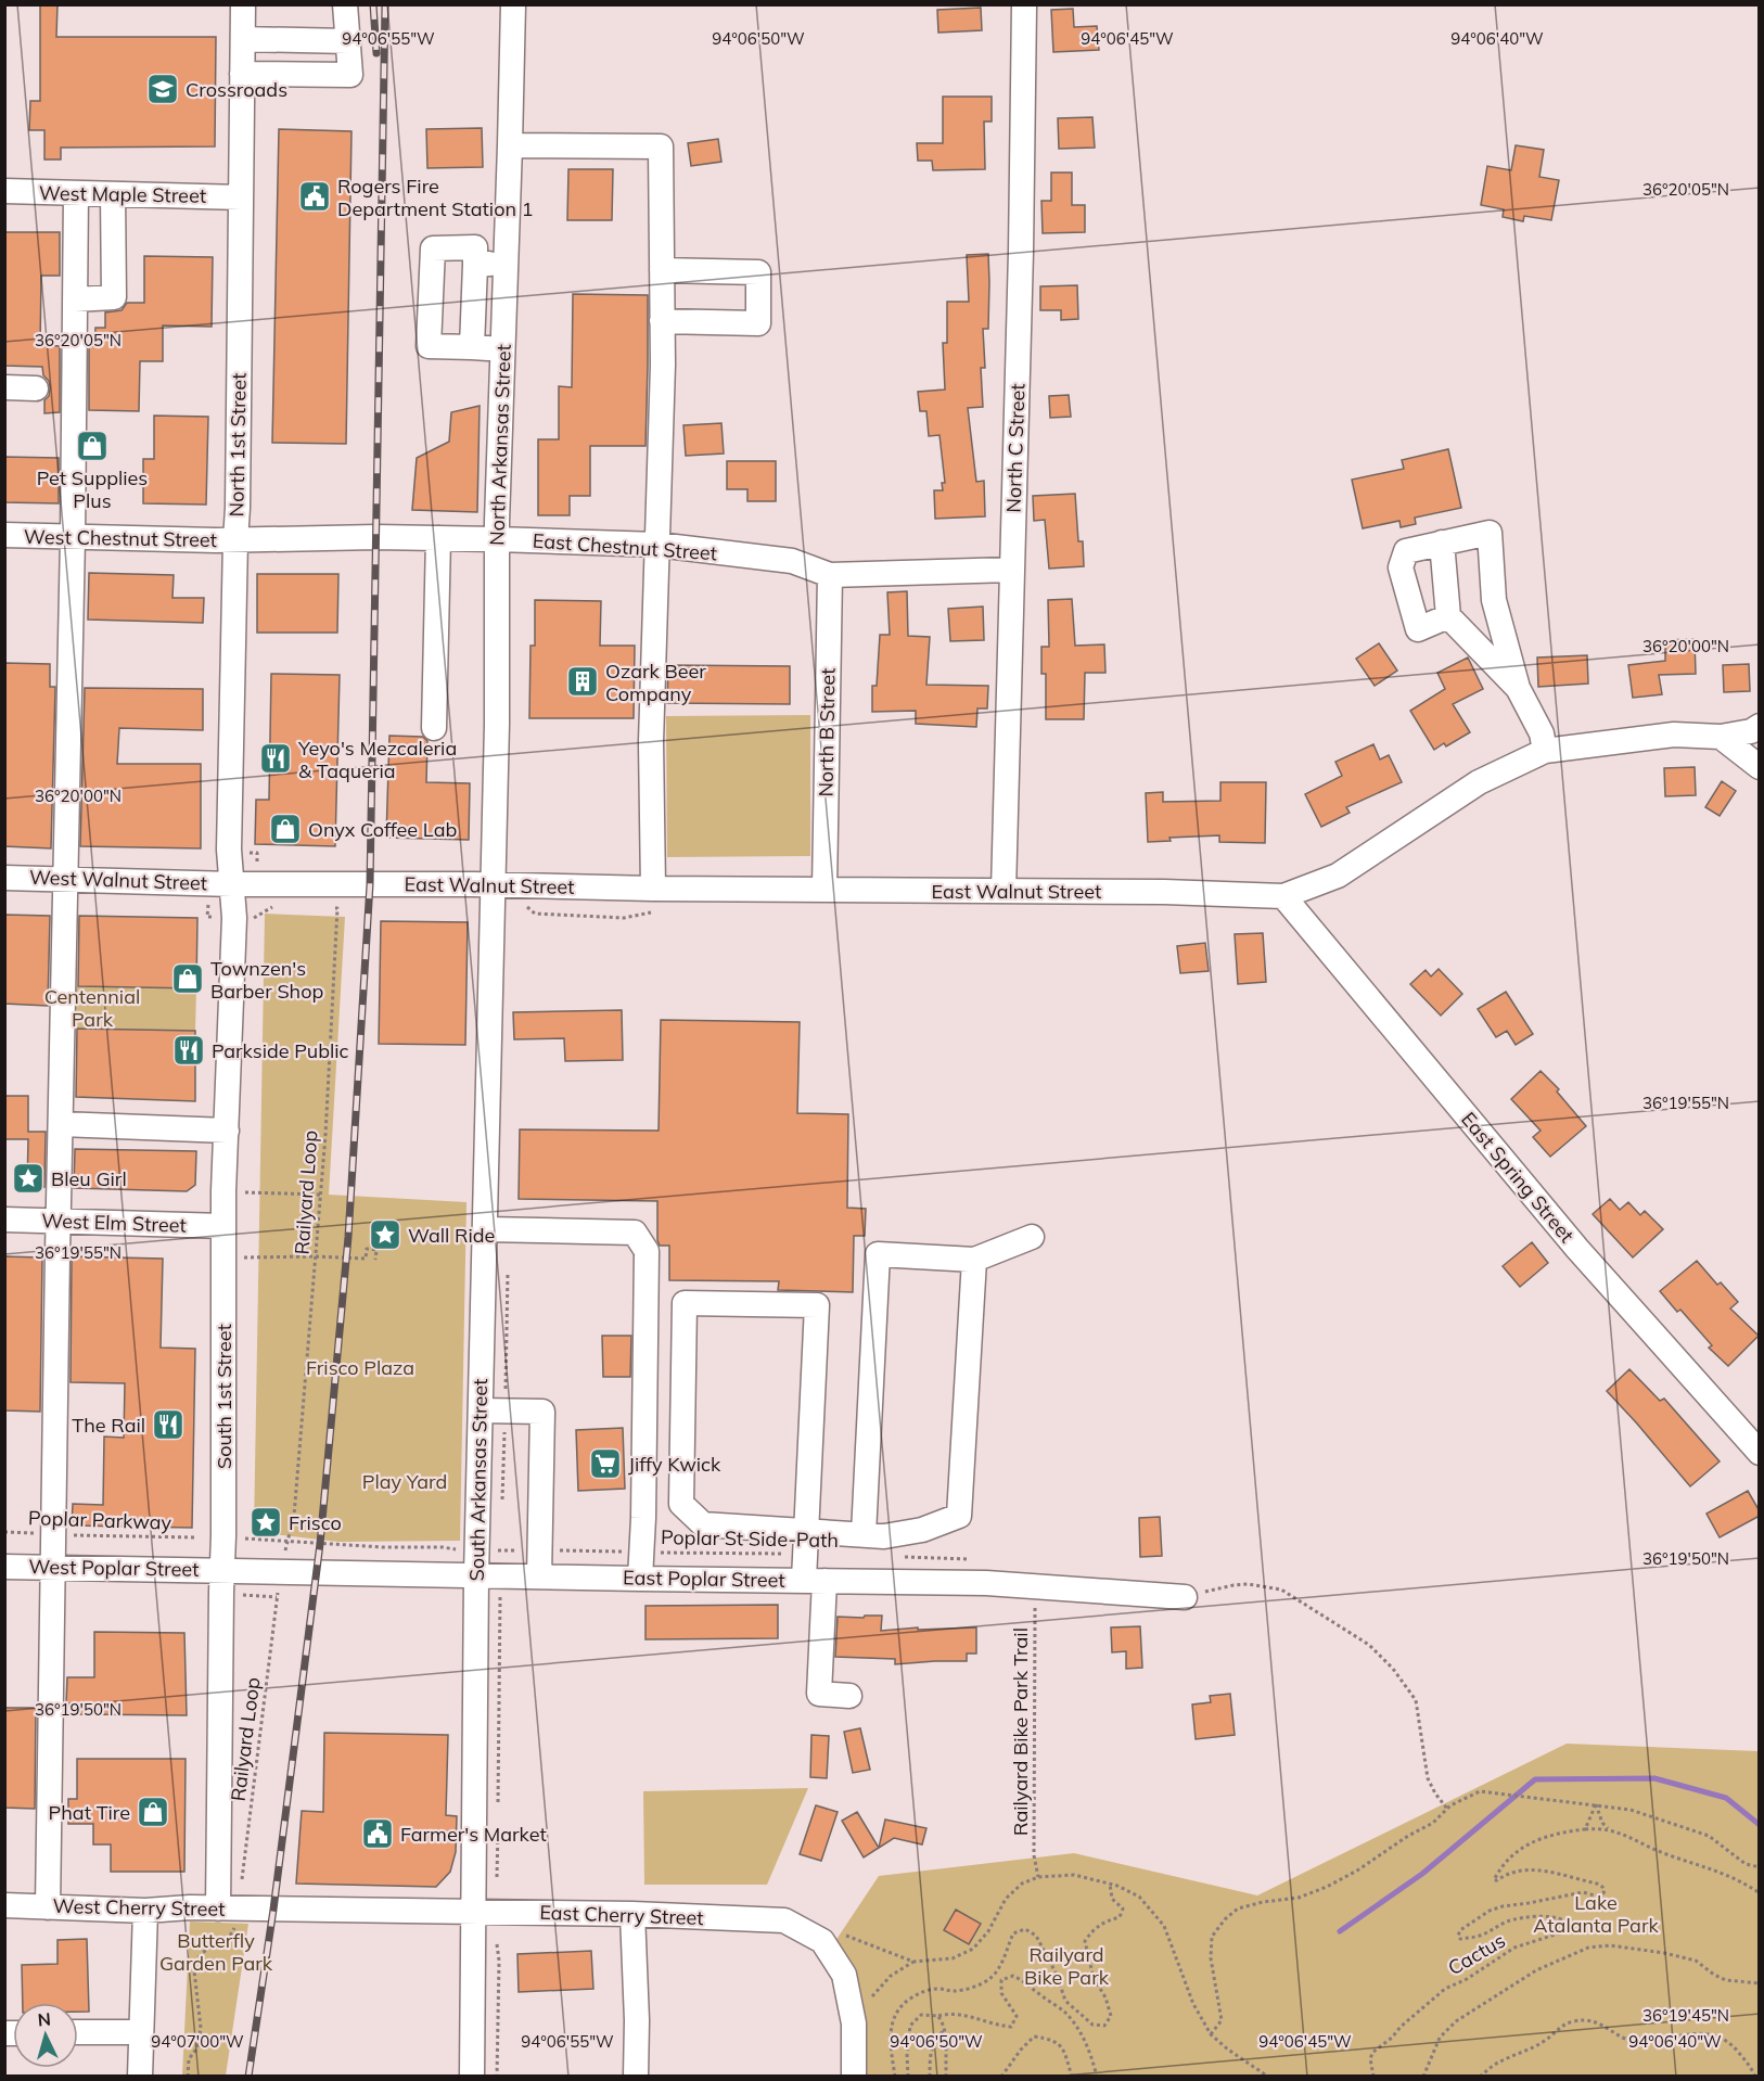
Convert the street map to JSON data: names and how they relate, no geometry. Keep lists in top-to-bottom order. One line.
{"streets":{"street":["West Maple Street","North 1st Street","North Arkansas Street","North C Street","West Chestnut Street","East Chestnut Street","North B Street","West Walnut Street","East Walnut Street","East Spring Street","West Elm Street","South 1st Street","South Arkansas Street","West Poplar Street","East Poplar Street","West Cherry Street","East Cherry Street"],"path":["Railyard Loop","Poplar Parkway","Poplar St Side-Path","Railyard Bike Park Trail","Cactus"]},"crossings":[["West Maple Street","North 1st Street"],["North 1st Street","West Chestnut Street"],["North 1st Street","East Chestnut Street"],["North 1st Street","West Walnut Street"],["North 1st Street","East Walnut Street"],["North 1st Street","South 1st Street"],["North Arkansas Street","East Chestnut Street"],["North Arkansas Street","East Walnut Street"],["North Arkansas Street","South Arkansas Street"],["North C Street","East Chestnut Street"],["North C Street","East Walnut Street"],["West Chestnut Street","East Chestnut Street"],["East Chestnut Street","North B Street"],["North B Street","East Walnut Street"],["West Walnut Street","East Walnut Street"],["West Walnut Street","South 1st Street"],["East Walnut Street","East Spring Street"],["East Walnut Street","South 1st Street"],["East Walnut Street","South Arkansas Street"],["West Elm Street","South 1st Street"],["South 1st Street","West Poplar Street"],["South 1st Street","East Poplar Street"],["South 1st Street","West Cherry Street"],["South Arkansas Street","East Poplar Street"],["South Arkansas Street","East Cherry Street"],["West Poplar Street","East Poplar Street"],["East Poplar Street","Railyard Bike Park Trail"],["West Cherry Street","East Cherry Street"]],"parks":["Centennial Park","Frisco Plaza","Play Yard","Lake Atalanta Park","Butterfly Garden Park","Railyard Bike Park"],"places":{"school or university":["Crossroads"],"public building":["Rogers Fire Department Station 1","Farmer's Market"],"shop":["Pet Supplies Plus","Onyx Coffee Lab","Townzen's Barber Shop","Phat Tire"],"building":["Ozark Beer Company"],"restaurant":["Yeyo's Mezcaleria & Taqueria","Parkside Public","The Rail"],"place":["Bleu Girl","Wall Ride","Frisco"],"supermarket":["Jiffy Kwick"]},"north":"top","coordinates":["94°06'55\"W","94°06'50\"W","94°06'45\"W","94°06'40\"W","36°20'05\"N","36°20'00\"N","36°19'55\"N","36°19'50\"N","36°19'45\"N","94°07'00\"W"]}
